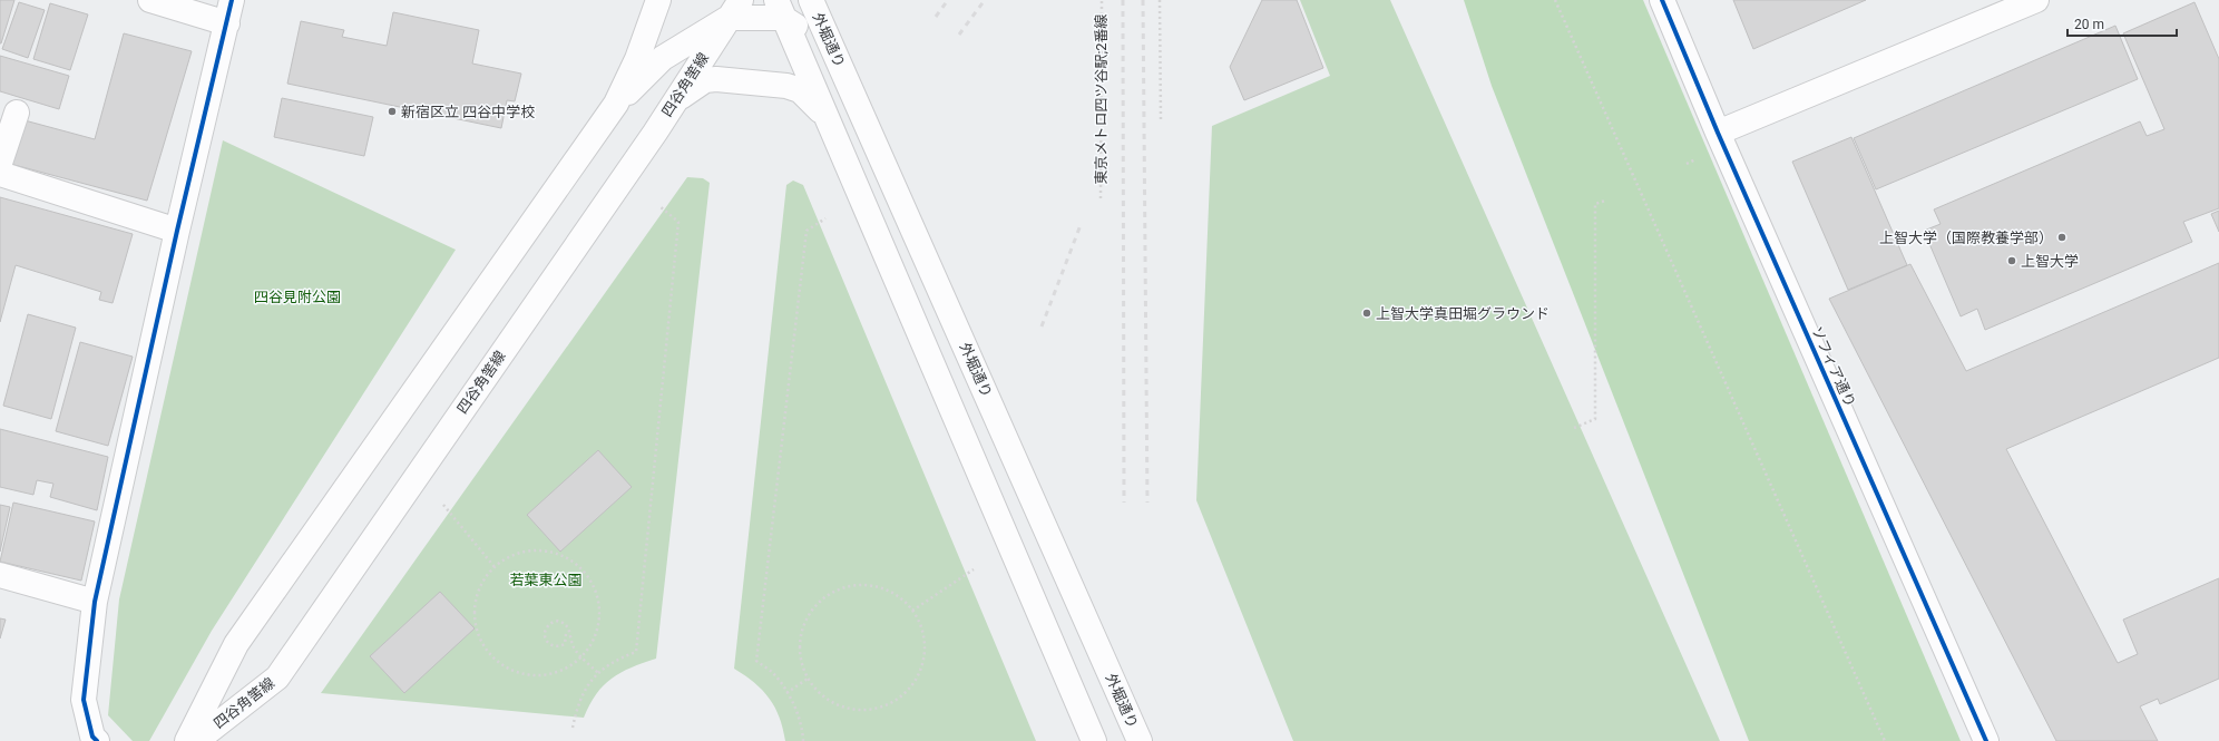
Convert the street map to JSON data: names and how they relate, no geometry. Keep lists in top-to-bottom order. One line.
{"streets":{"main road":["外堀通り","四谷角筈線","ソフィア通り"],"path":["東京メトロ四ツ谷駅;2番線"]},"parks":["四谷見附公園","若葉東公園"],"places":["新宿区立 四谷中学校","上智大学（国際教養学部）","上智大学","上智大学真田堀グラウンド"],"scale_bar":"20 m"}
